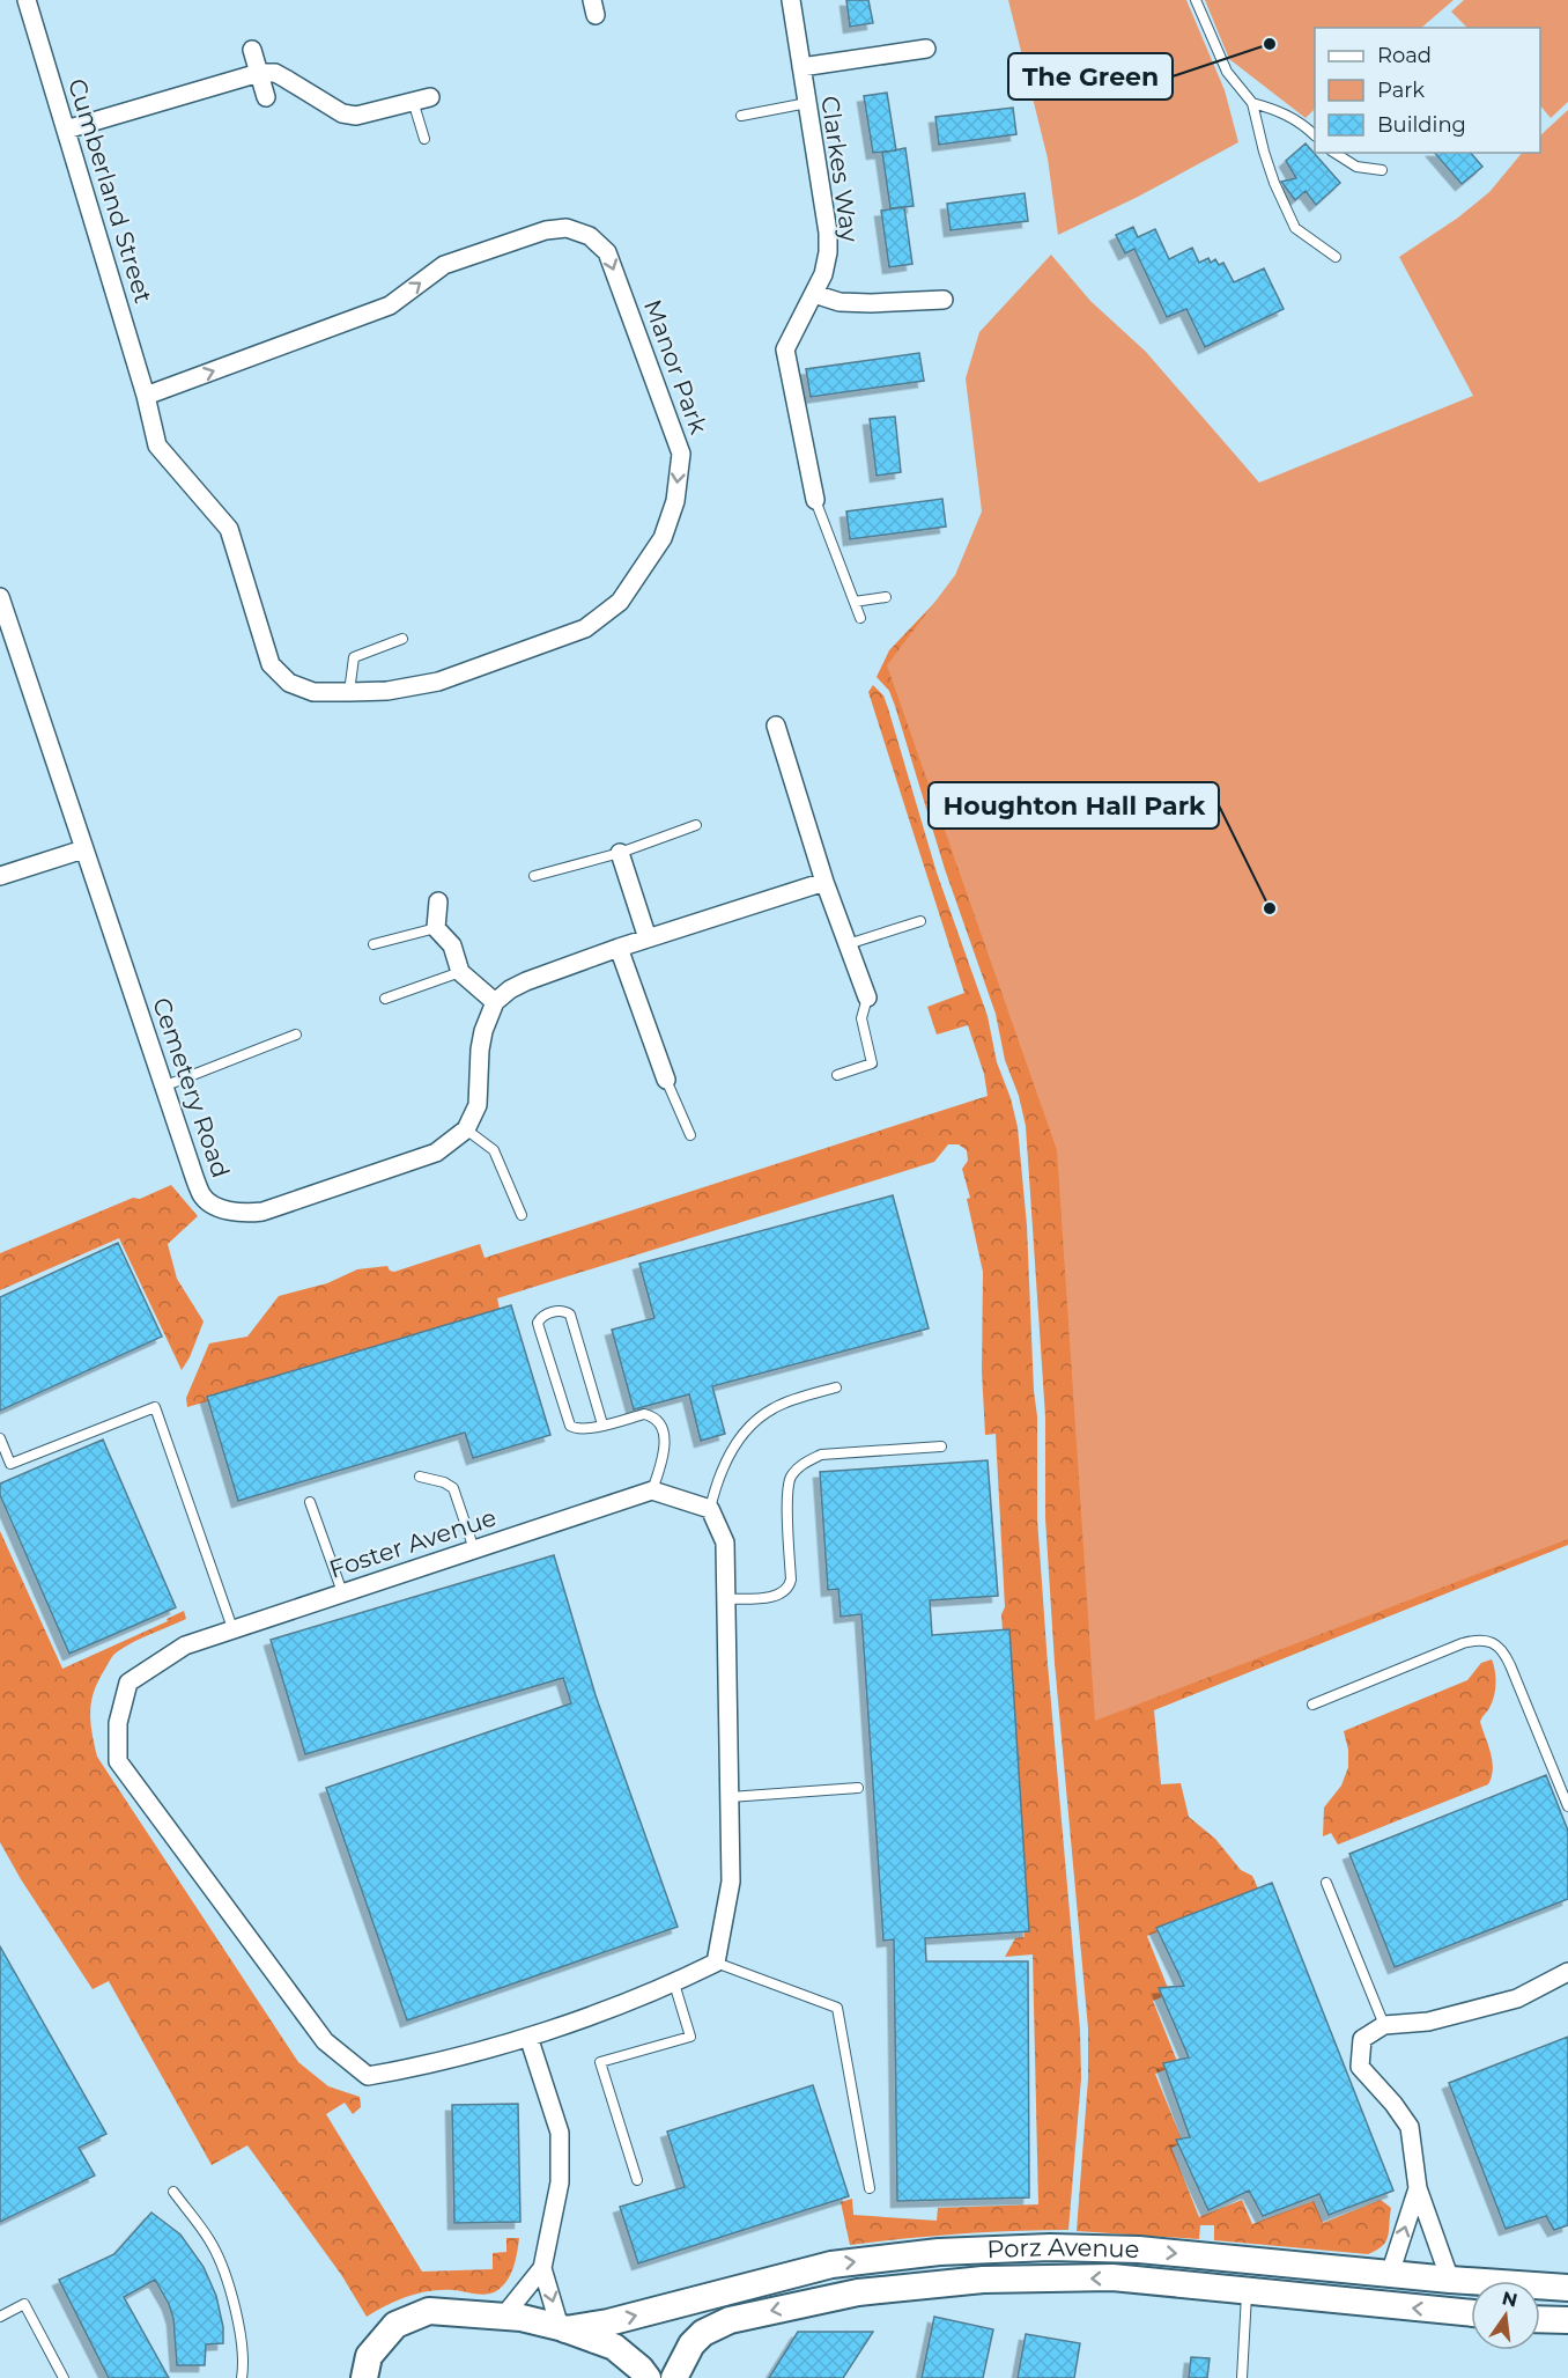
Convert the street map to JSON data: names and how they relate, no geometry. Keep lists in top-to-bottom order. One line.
{"streets":{"main road":["Porz Avenue"],"street":["Clarkes Way","Cumberland Street","Manor Park","Cemetery Road","Foster Avenue"]},"crossings":[["Cumberland Street","Manor Park"]],"places":["The Green","Houghton Hall Park"],"legend":["Road","Park","Building"],"north":"top"}
